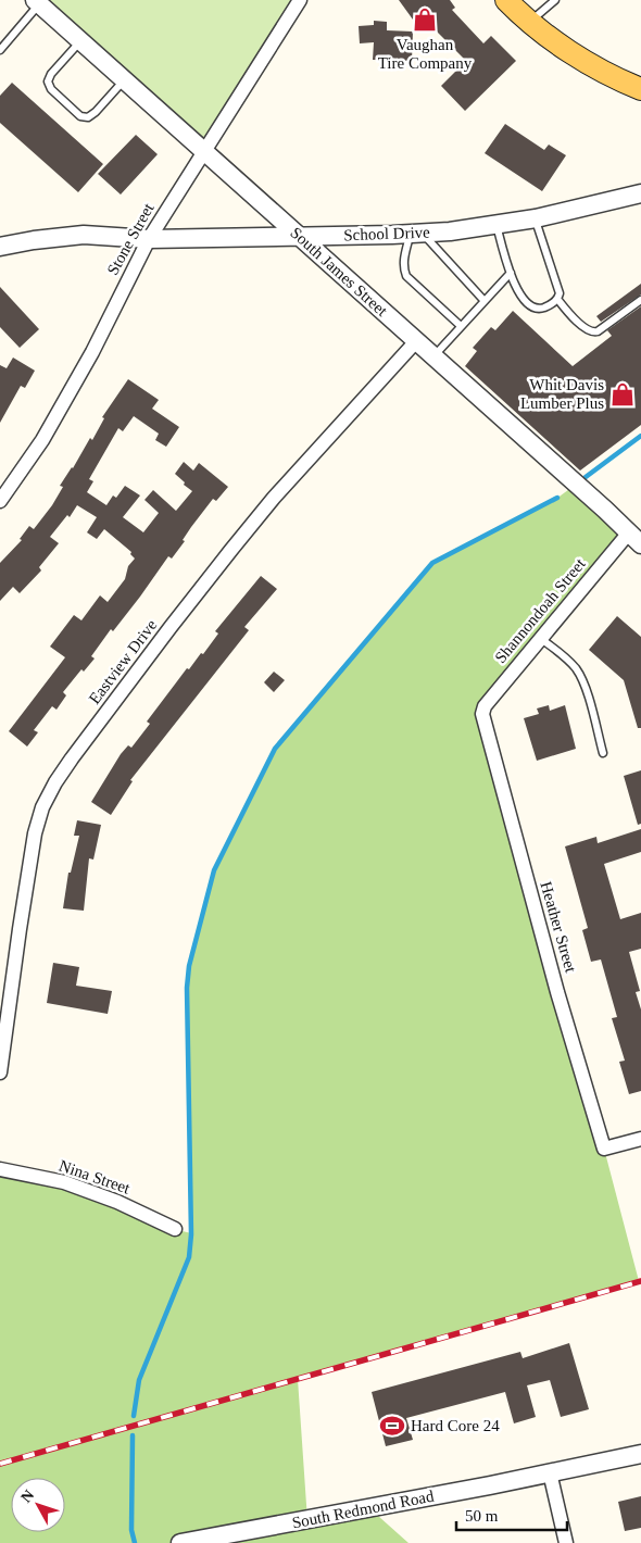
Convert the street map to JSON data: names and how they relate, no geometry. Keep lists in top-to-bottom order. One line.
{"streets":{"street":["School Drive","Stone Street","South James Street","Shannondoah Street","Eastview Drive","Heather Street","Nina Street","South Redmond Road"]},"crossings":[["School Drive","Stone Street"],["School Drive","South James Street"],["Stone Street","South James Street"],["South James Street","Shannondoah Street"],["South James Street","Eastview Drive"],["Shannondoah Street","Heather Street"]],"places":{"shop":["Vaughan Tire Company","Whit Davis Lumber Plus"],"sports":["Hard Core 24"]},"scale_bar":"50 m","north":"top left"}
